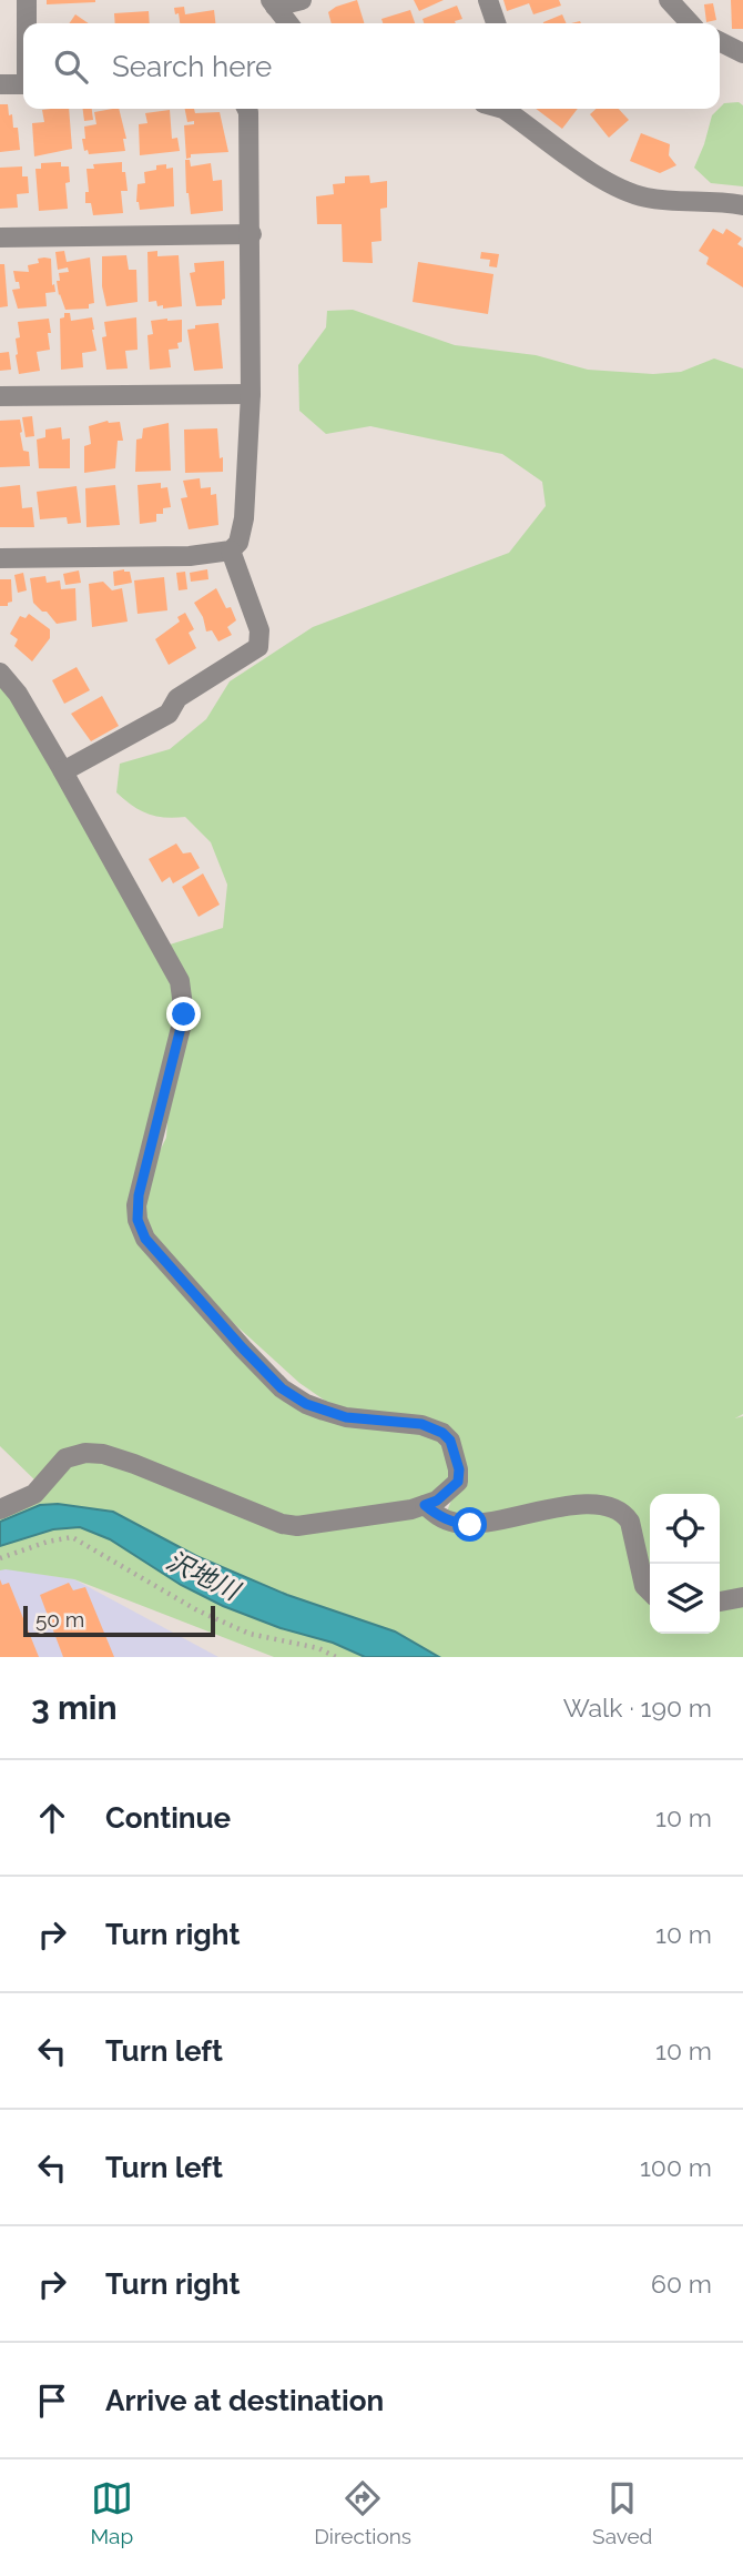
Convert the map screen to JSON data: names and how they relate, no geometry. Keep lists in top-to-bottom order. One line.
{"water":["沢地川"],"scale_bar":"50 m","page":{"search":"Search here","scale":"50 m","heading":["3 min","Walk · 190 m"],"list":[["Continue","10 m"],["Turn right","10 m"],["Turn left","10 m"],["Turn left","100 m"],["Turn right","60 m"],"Arrive at destination"],"nav":["Map","Directions","Saved"]}}
